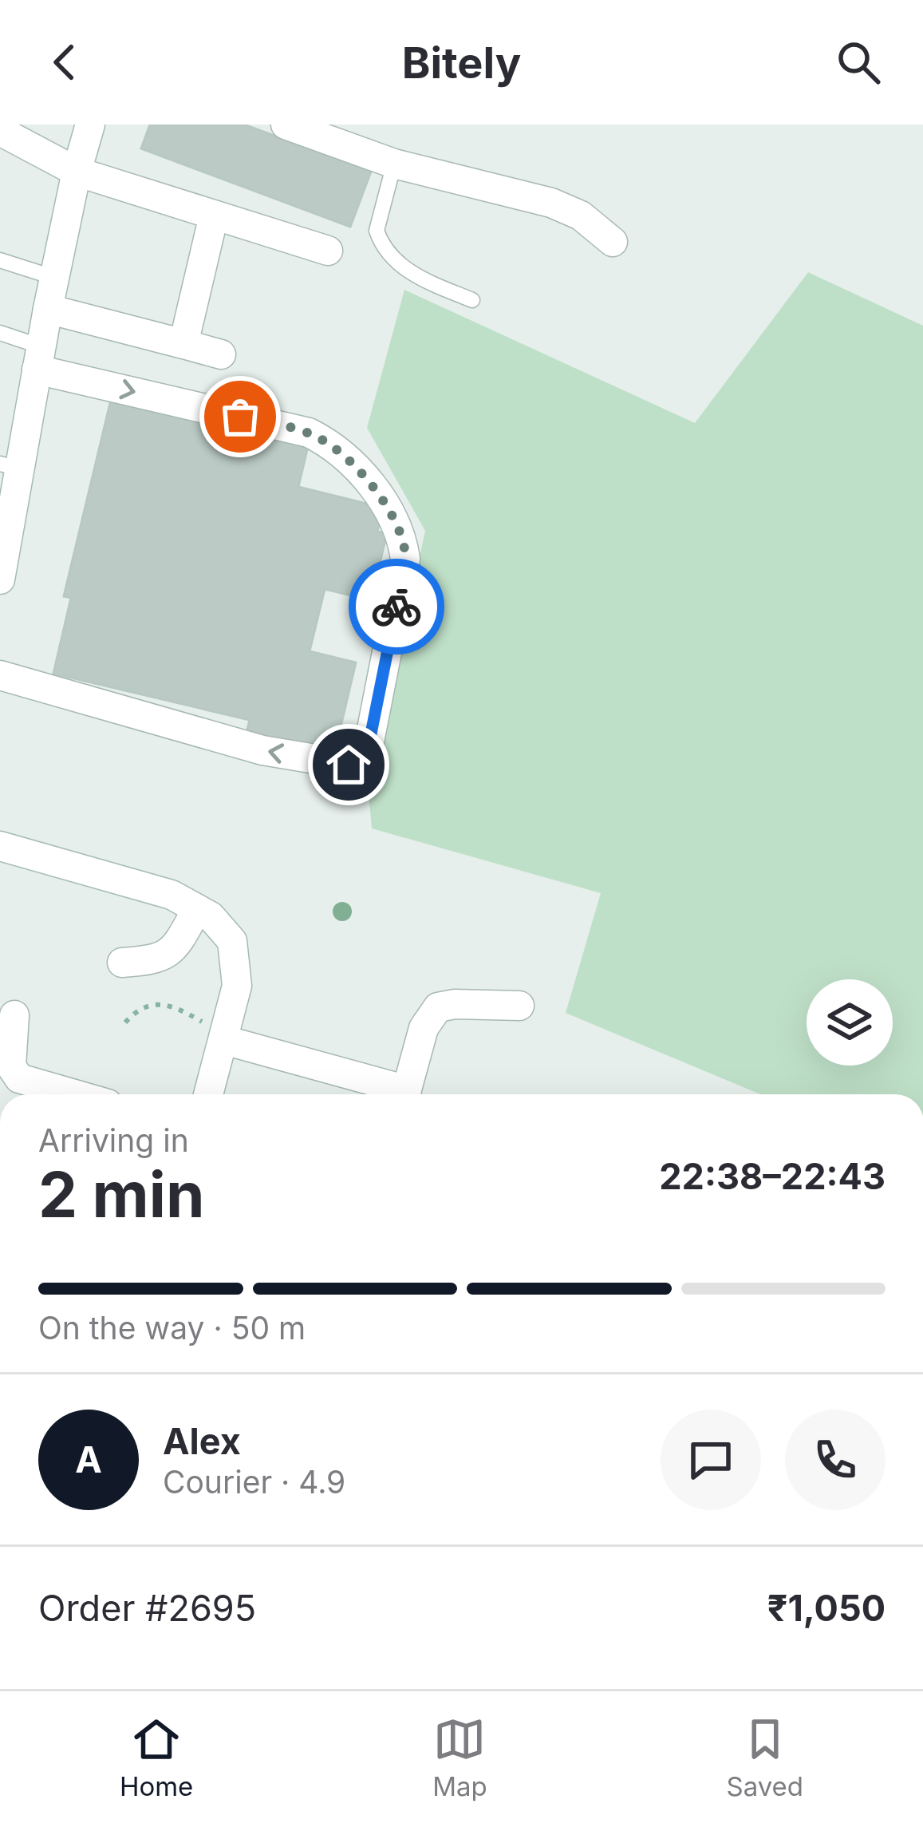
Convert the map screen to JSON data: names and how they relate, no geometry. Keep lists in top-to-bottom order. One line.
{"page":{"header":"Bitely","heading":["2 min","Arriving in","22:38–22:43"],"panel":["Alex","Courier · 4.9","Order #2695","₹1,050"],"bar":"On the way · 50 m","round":"A","tabs":["Home","Map","Saved"]}}
